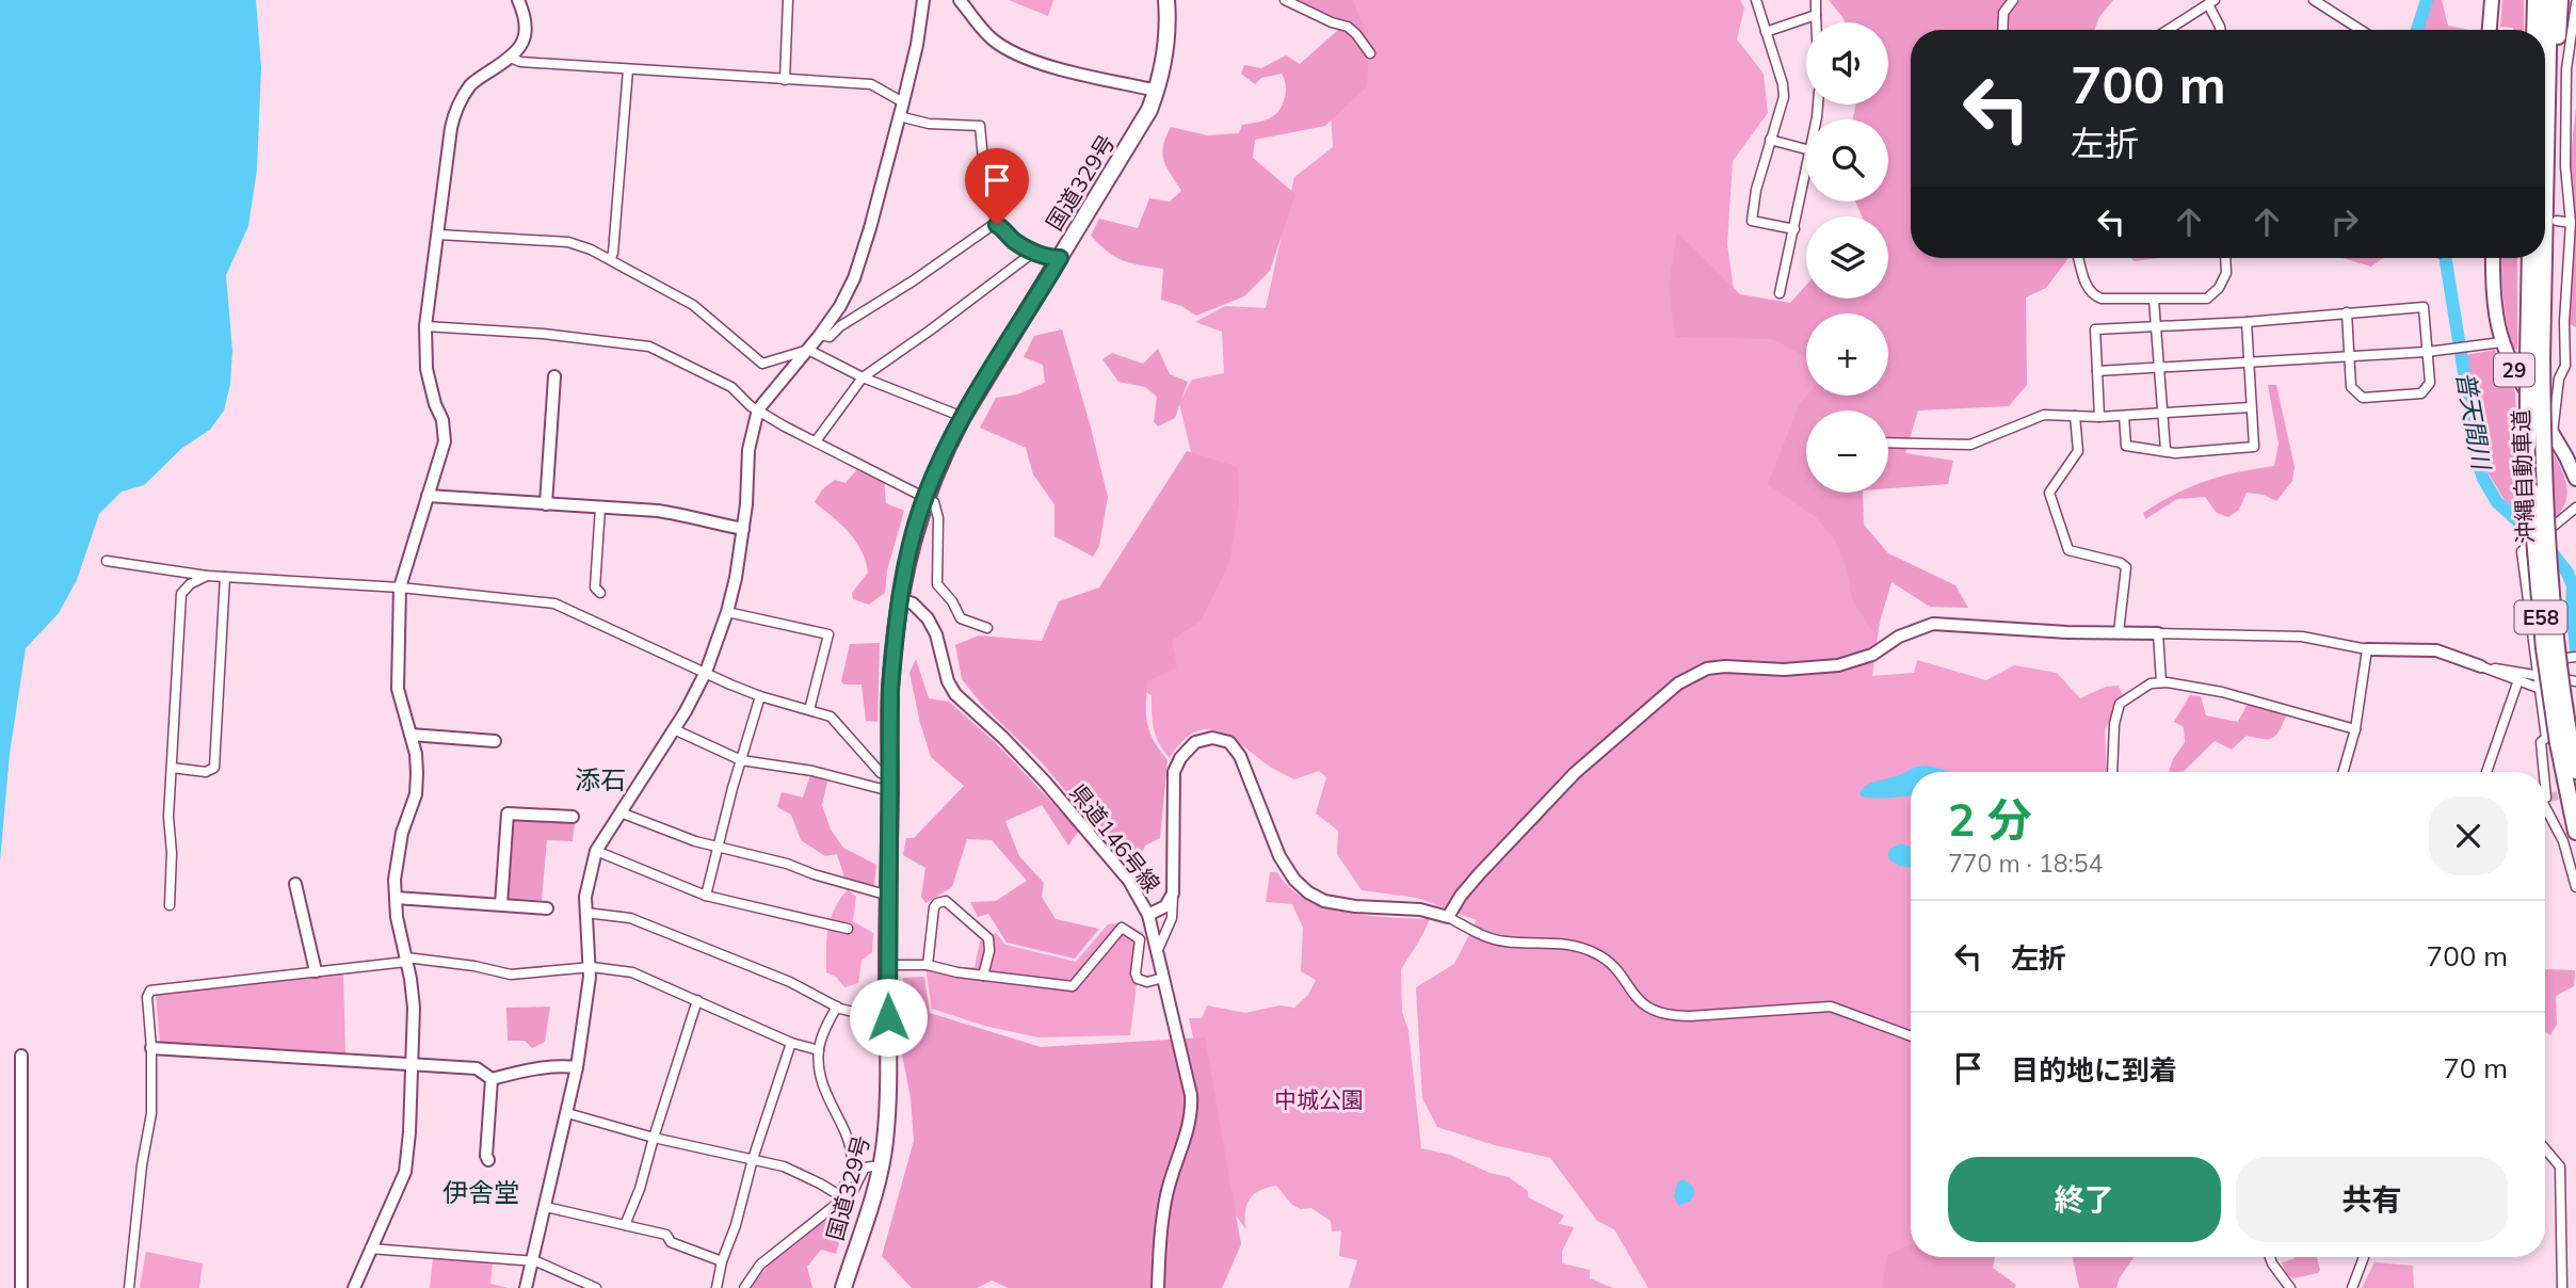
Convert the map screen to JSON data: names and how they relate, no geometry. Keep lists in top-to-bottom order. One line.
{"streets":{"highway":["国道329号","沖縄自動車道","E58"],"main road":["29"],"street":["県道146号線"]},"crossings":[["国道329号","県道146号線"]],"districts":["添石","伊舎堂"],"water":["普天間川"],"parks":["中城公園"],"page":{"map_buttons":["+","−"],"turn":["700 m","左折"],"heading":["2 分","770 m · 18:54"],"list":[{"name":"左折","value":"700 m"},{"name":"目的地に到着","value":"70 m"}],"buttons":["終了","共有"]}}
